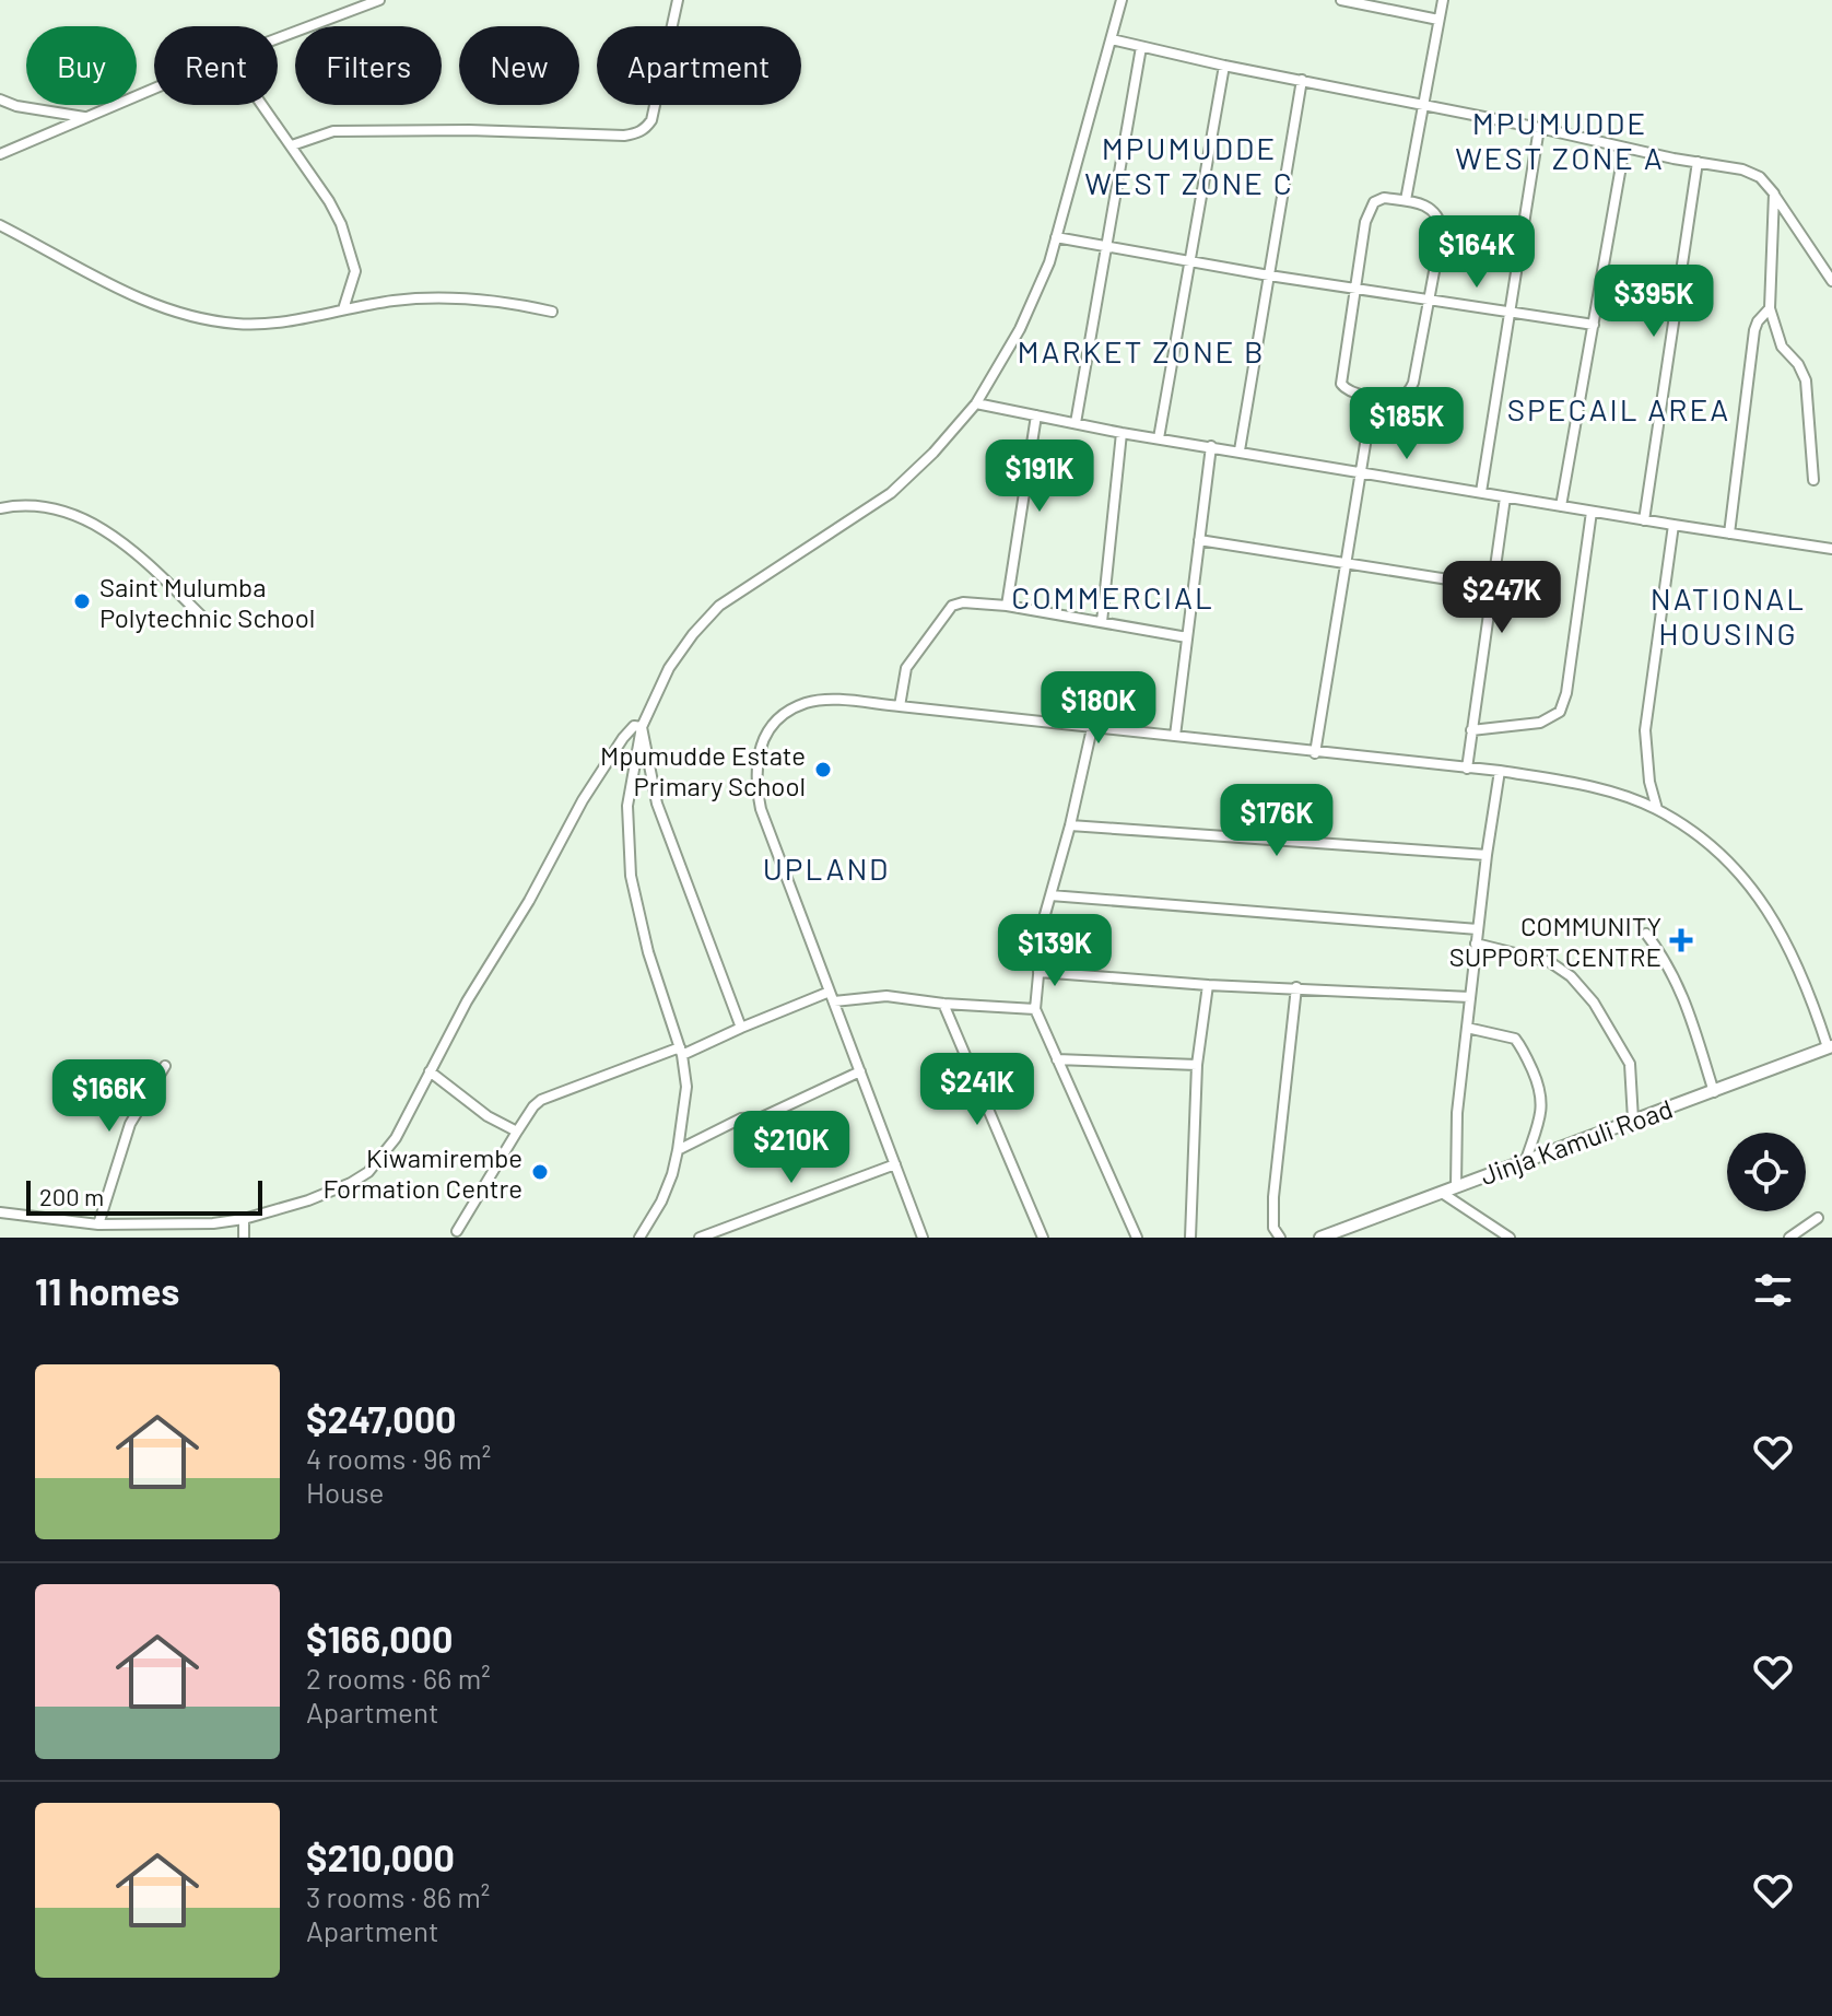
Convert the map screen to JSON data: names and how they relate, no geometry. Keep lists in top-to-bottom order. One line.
{"streets":{"main road":["Jinja Kamuli Road"]},"districts":["MPUMUDDE WEST ZONE A","MPUMUDDE WEST ZONE C","MARKET ZONE B","SPECAIL AREA","COMMERCIAL","NATIONAL HOUSING","UPLAND"],"places":{"other":["Saint Mulumba Polytechnic School","Mpumudde Estate Primary School","Kiwamirembe Formation Centre"],"health":["COMMUNITY SUPPORT CENTRE"]},"scale_bar":"200 m","page":{"chip":["Buy","Rent","Filters","New","Apartment"],"price":["$164K","$395K","$185K","$191K","$247K","$180K","$176K","$139K","$241K","$166K","$210K"],"scale":"200 m","heading":"11 homes","list":[{"name":"$247,000","note":"4 rooms · 96 m² · House"},{"name":"$166,000","note":"2 rooms · 66 m² · Apartment"},{"name":"$210,000","note":"3 rooms · 86 m² · Apartment"}]}}
